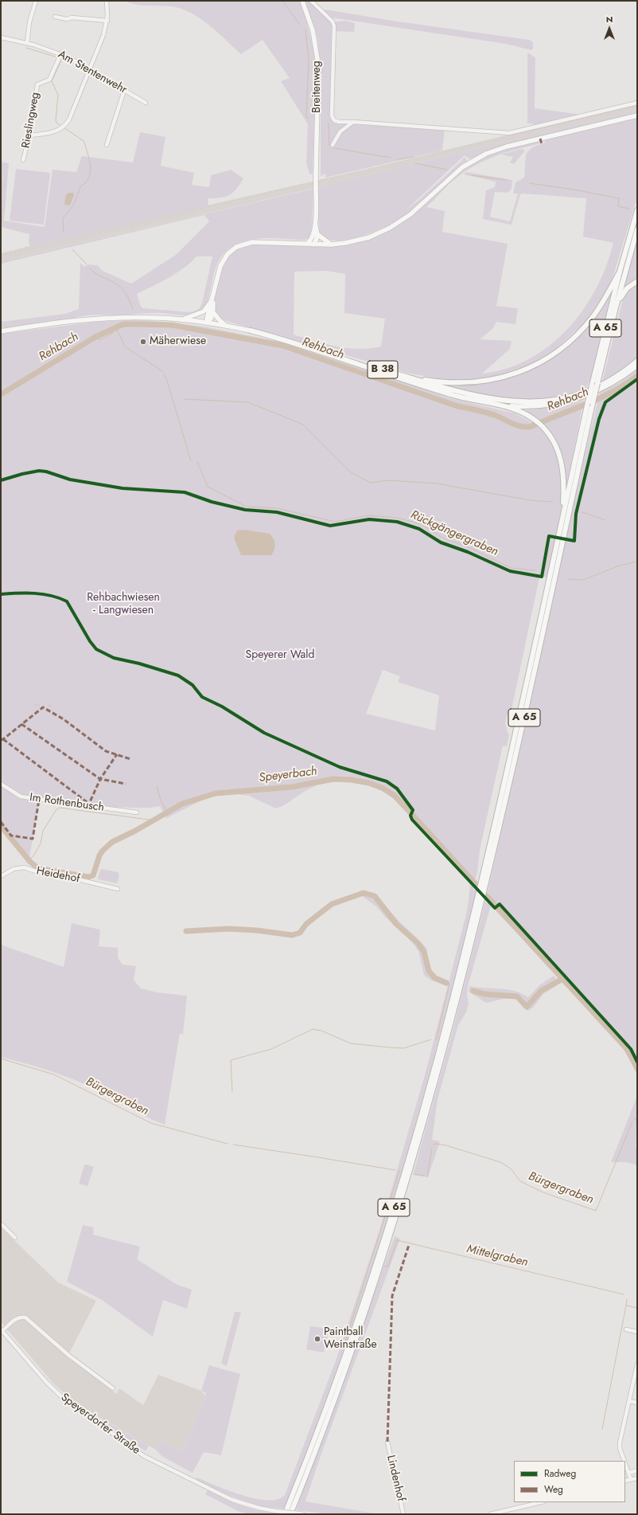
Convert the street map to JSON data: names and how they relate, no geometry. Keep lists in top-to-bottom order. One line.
{"streets":{"highway":["A 65","B 38"],"main road":["Breitenweg"],"street":["Am Stentenwehr","Rieslingweg","Im Rothenbusch","Heidehof","Speyerdorfer Straße","Lindenhof"]},"crossings":[["Am Stentenwehr","Rieslingweg"]],"water":["Rehbach","Rückgängergraben","Speyerbach","Bürgergraben","Mittelgraben"],"parks":["Rehbachwiesen - Langwiesen","Speyerer Wald"],"places":["Mäherwiese","Paintball Weinstraße"],"legend":["Radweg","Weg"],"north":"top"}
